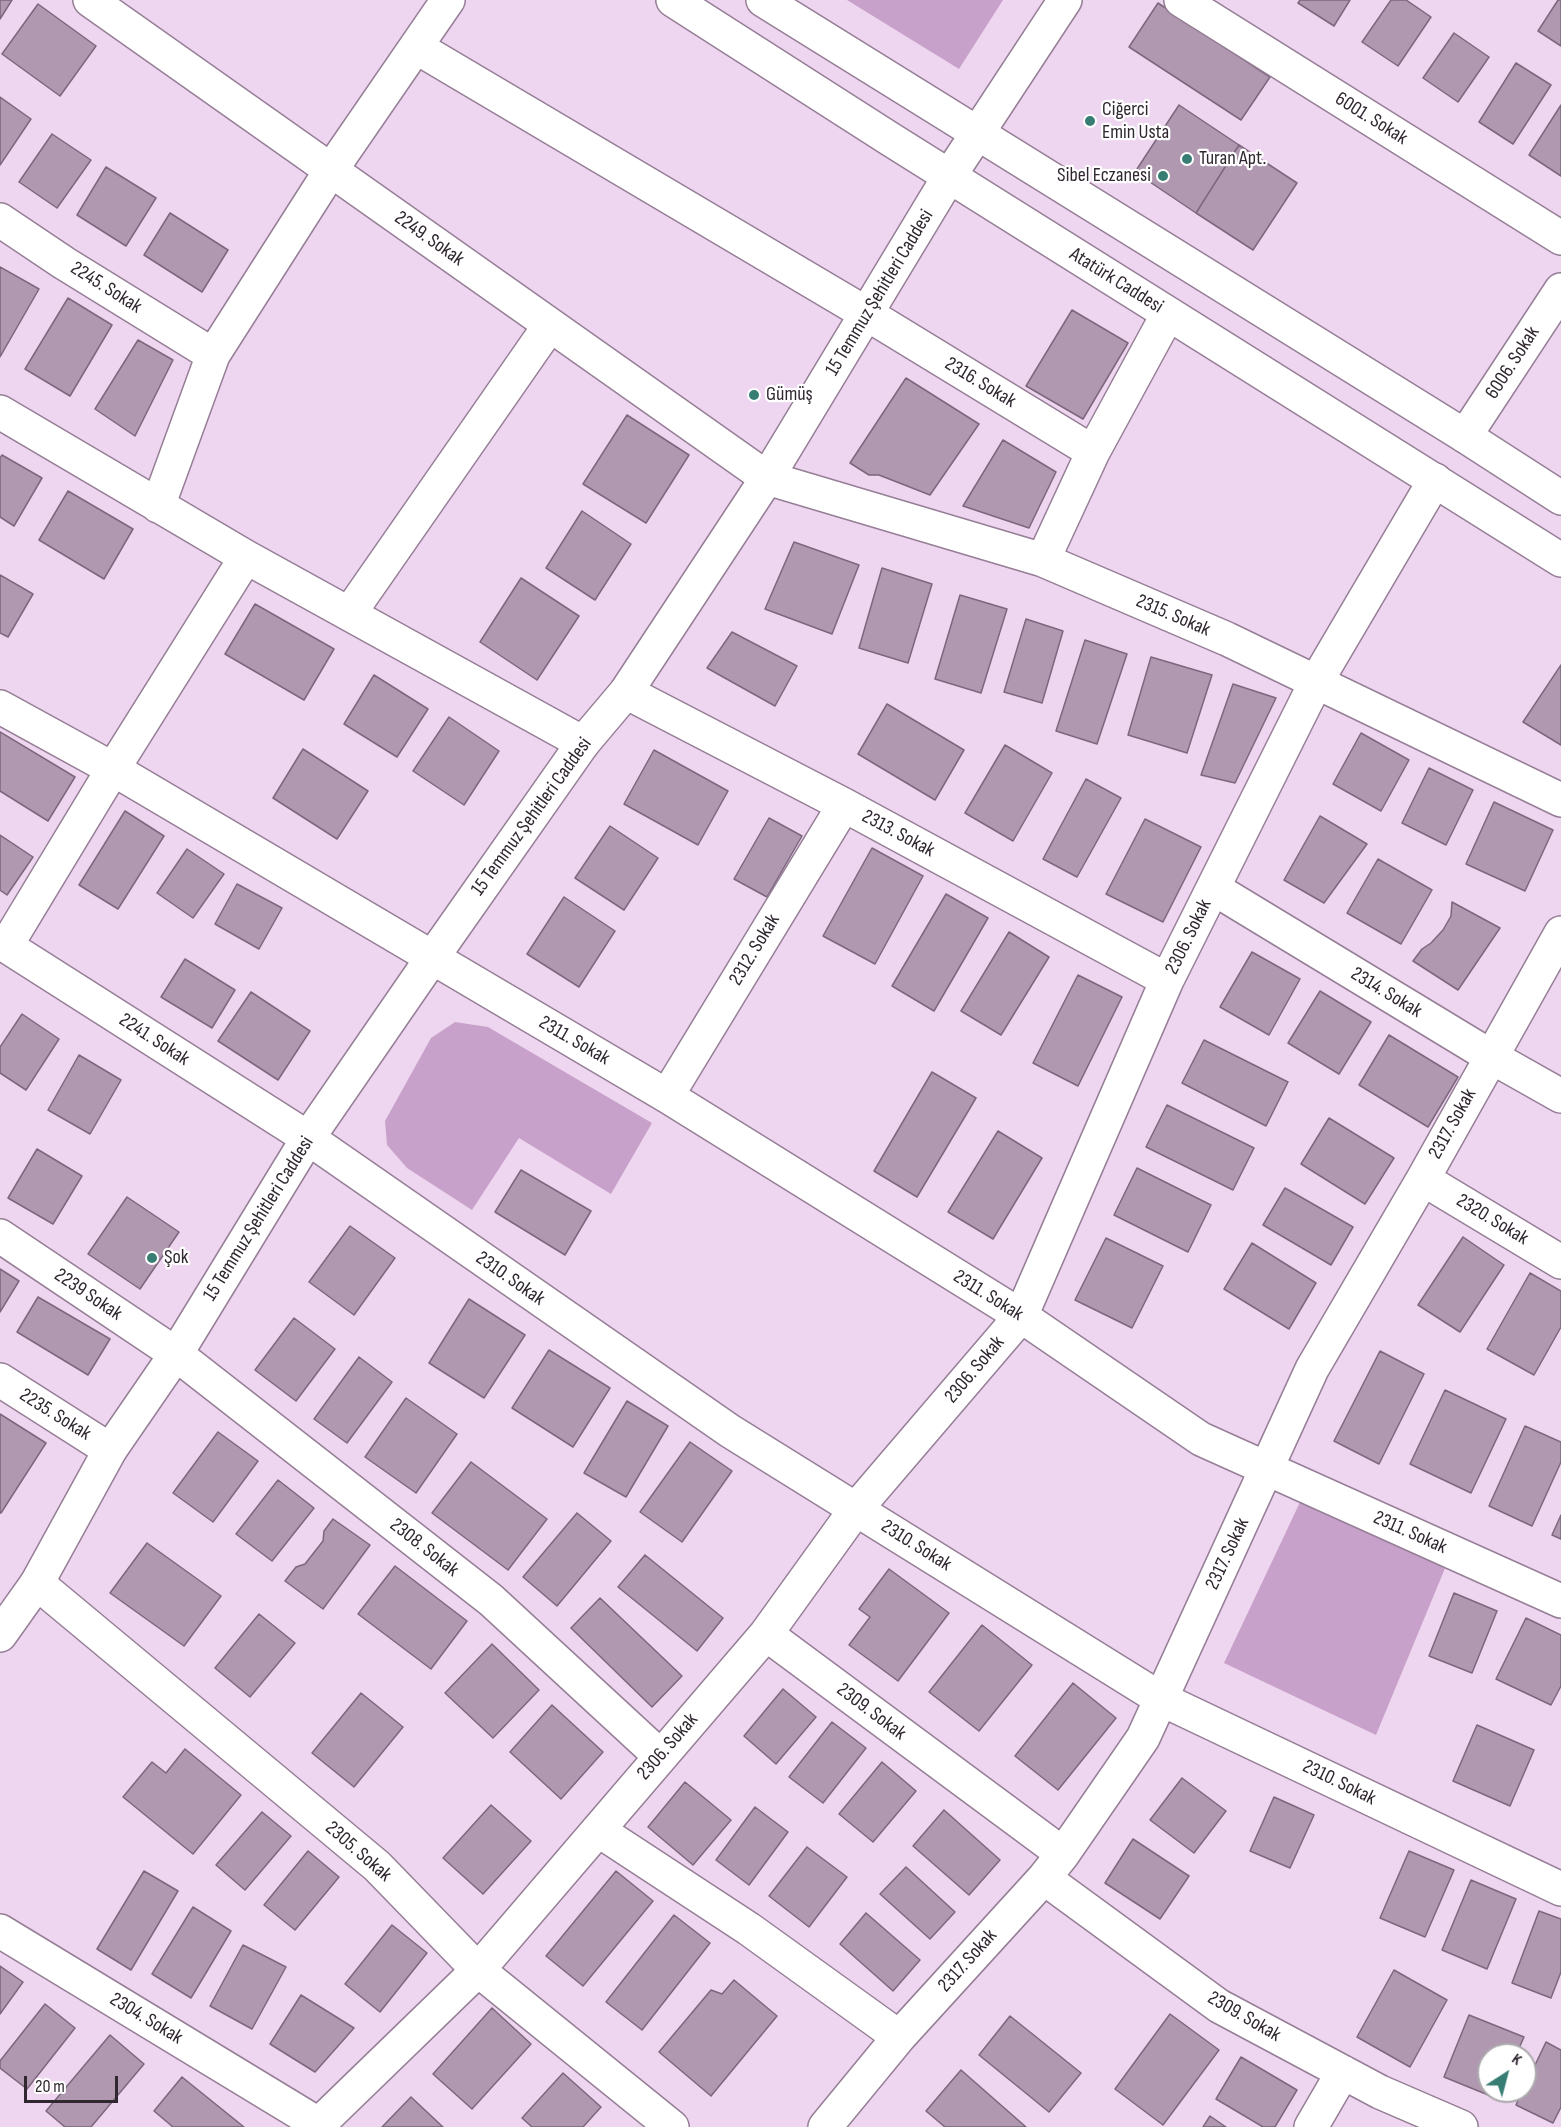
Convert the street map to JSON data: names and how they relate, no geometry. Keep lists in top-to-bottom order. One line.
{"streets":{"street":["6001. Sokak","2249. Sokak","Atatürk Caddesi","2245. Sokak","15 Temmuz Şehitleri Caddesi","6006. Sokak","2316. Sokak","2315. Sokak","2313. Sokak","2306. Sokak","2312. Sokak","2314. Sokak","2241. Sokak","2311. Sokak","2317. Sokak","2320. Sokak","2310. Sokak","2239 Sokak","2235. Sokak","2308. Sokak","2309. Sokak","2305. Sokak","2304. Sokak"]},"crossings":[["2249. Sokak","15 Temmuz Şehitleri Caddesi"],["2249. Sokak","2315. Sokak"],["Atatürk Caddesi","15 Temmuz Şehitleri Caddesi"],["Atatürk Caddesi","2306. Sokak"],["15 Temmuz Şehitleri Caddesi","2316. Sokak"],["15 Temmuz Şehitleri Caddesi","2315. Sokak"],["15 Temmuz Şehitleri Caddesi","2313. Sokak"],["15 Temmuz Şehitleri Caddesi","2241. Sokak"],["15 Temmuz Şehitleri Caddesi","2311. Sokak"],["15 Temmuz Şehitleri Caddesi","2310. Sokak"],["15 Temmuz Şehitleri Caddesi","2239 Sokak"],["15 Temmuz Şehitleri Caddesi","2235. Sokak"],["15 Temmuz Şehitleri Caddesi","2308. Sokak"],["15 Temmuz Şehitleri Caddesi","2305. Sokak"],["2315. Sokak","2306. Sokak"],["2313. Sokak","2306. Sokak"],["2313. Sokak","2312. Sokak"],["2306. Sokak","2314. Sokak"],["2306. Sokak","2311. Sokak"],["2306. Sokak","2310. Sokak"],["2306. Sokak","2308. Sokak"],["2306. Sokak","2309. Sokak"],["2306. Sokak","2305. Sokak"],["2306. Sokak","2304. Sokak"],["2312. Sokak","2311. Sokak"],["2314. Sokak","2317. Sokak"],["2241. Sokak","2310. Sokak"],["2311. Sokak","2317. Sokak"],["2317. Sokak","2320. Sokak"],["2317. Sokak","2310. Sokak"],["2317. Sokak","2309. Sokak"],["2239 Sokak","2308. Sokak"]],"places":["Ciğerci Emin Usta","Turan Apt.","Sibel Eczanesi","Gümüş","Şok"],"scale_bar":"20 m","north":"top right"}
